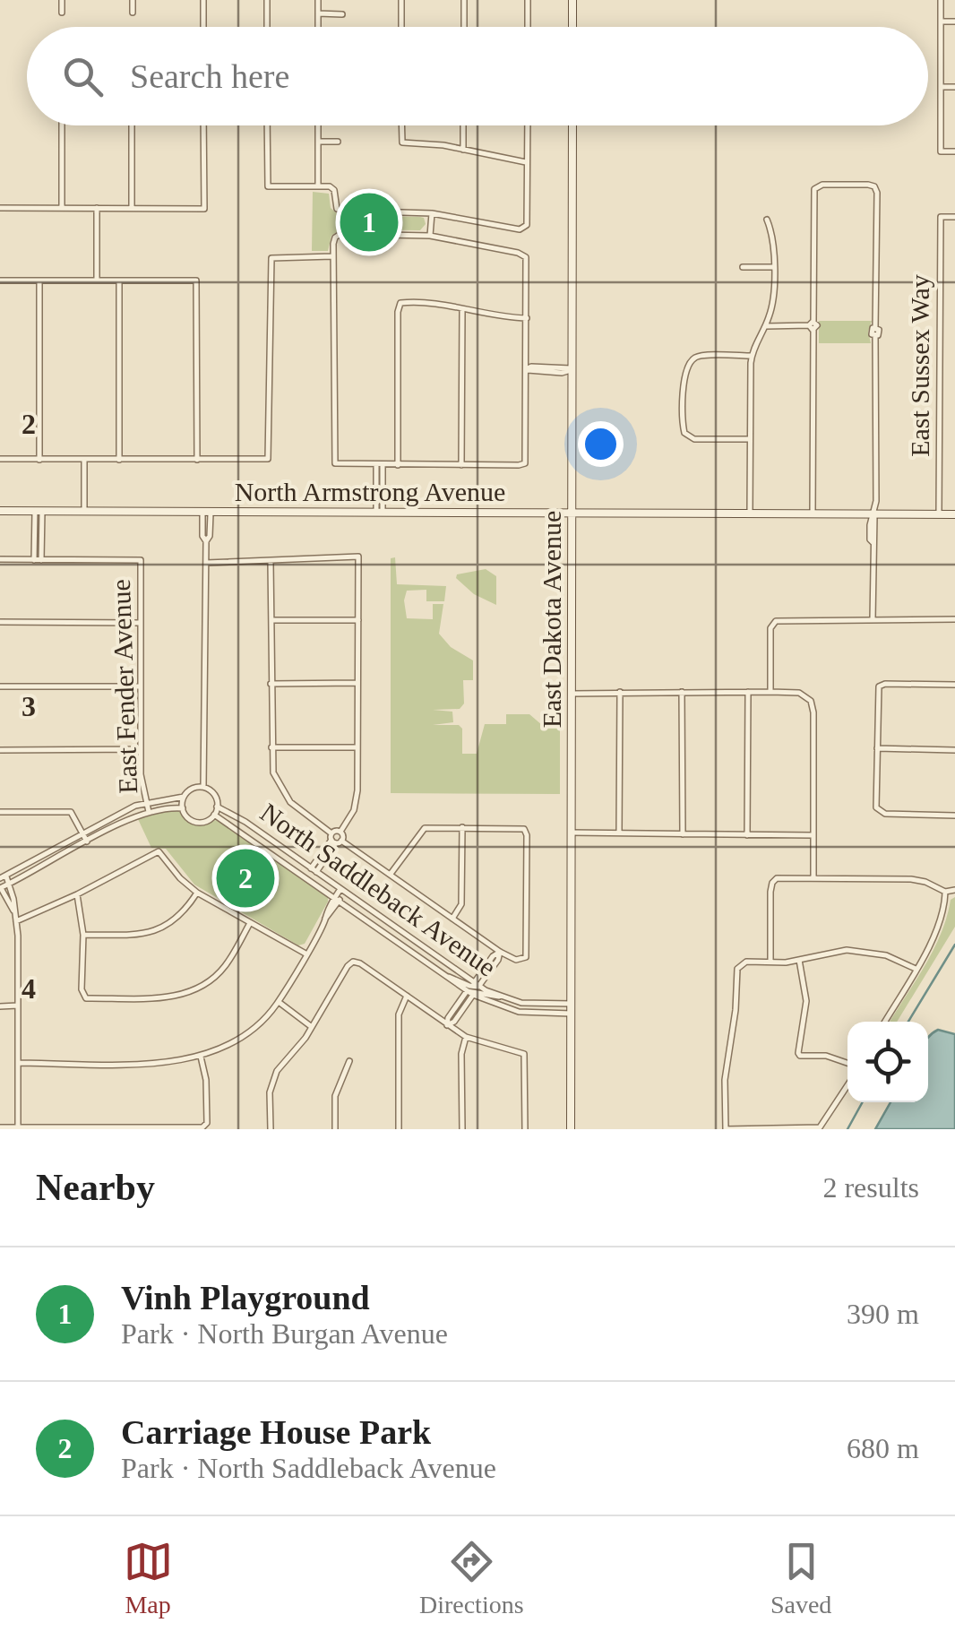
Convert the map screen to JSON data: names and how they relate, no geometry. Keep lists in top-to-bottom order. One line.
{"streets":{"street":["East Sussex Way","North Armstrong Avenue","East Dakota Avenue","East Fender Avenue","North Saddleback Avenue"]},"crossings":[["East Sussex Way","North Armstrong Avenue"],["North Armstrong Avenue","East Dakota Avenue"],["East Dakota Avenue","North Saddleback Avenue"]],"page":{"search":"Search here","pins":["1","2"],"heading":["Nearby","2 results"],"list":[{"mark":"1","name":"Vinh Playground","note":"Park · North Burgan Avenue","value":"390 m"},{"mark":"2","name":"Carriage House Park","note":"Park · North Saddleback Avenue","value":"680 m"}],"nav":["Map","Directions","Saved"]},"grid":{"rows":["2","3","4"]}}
